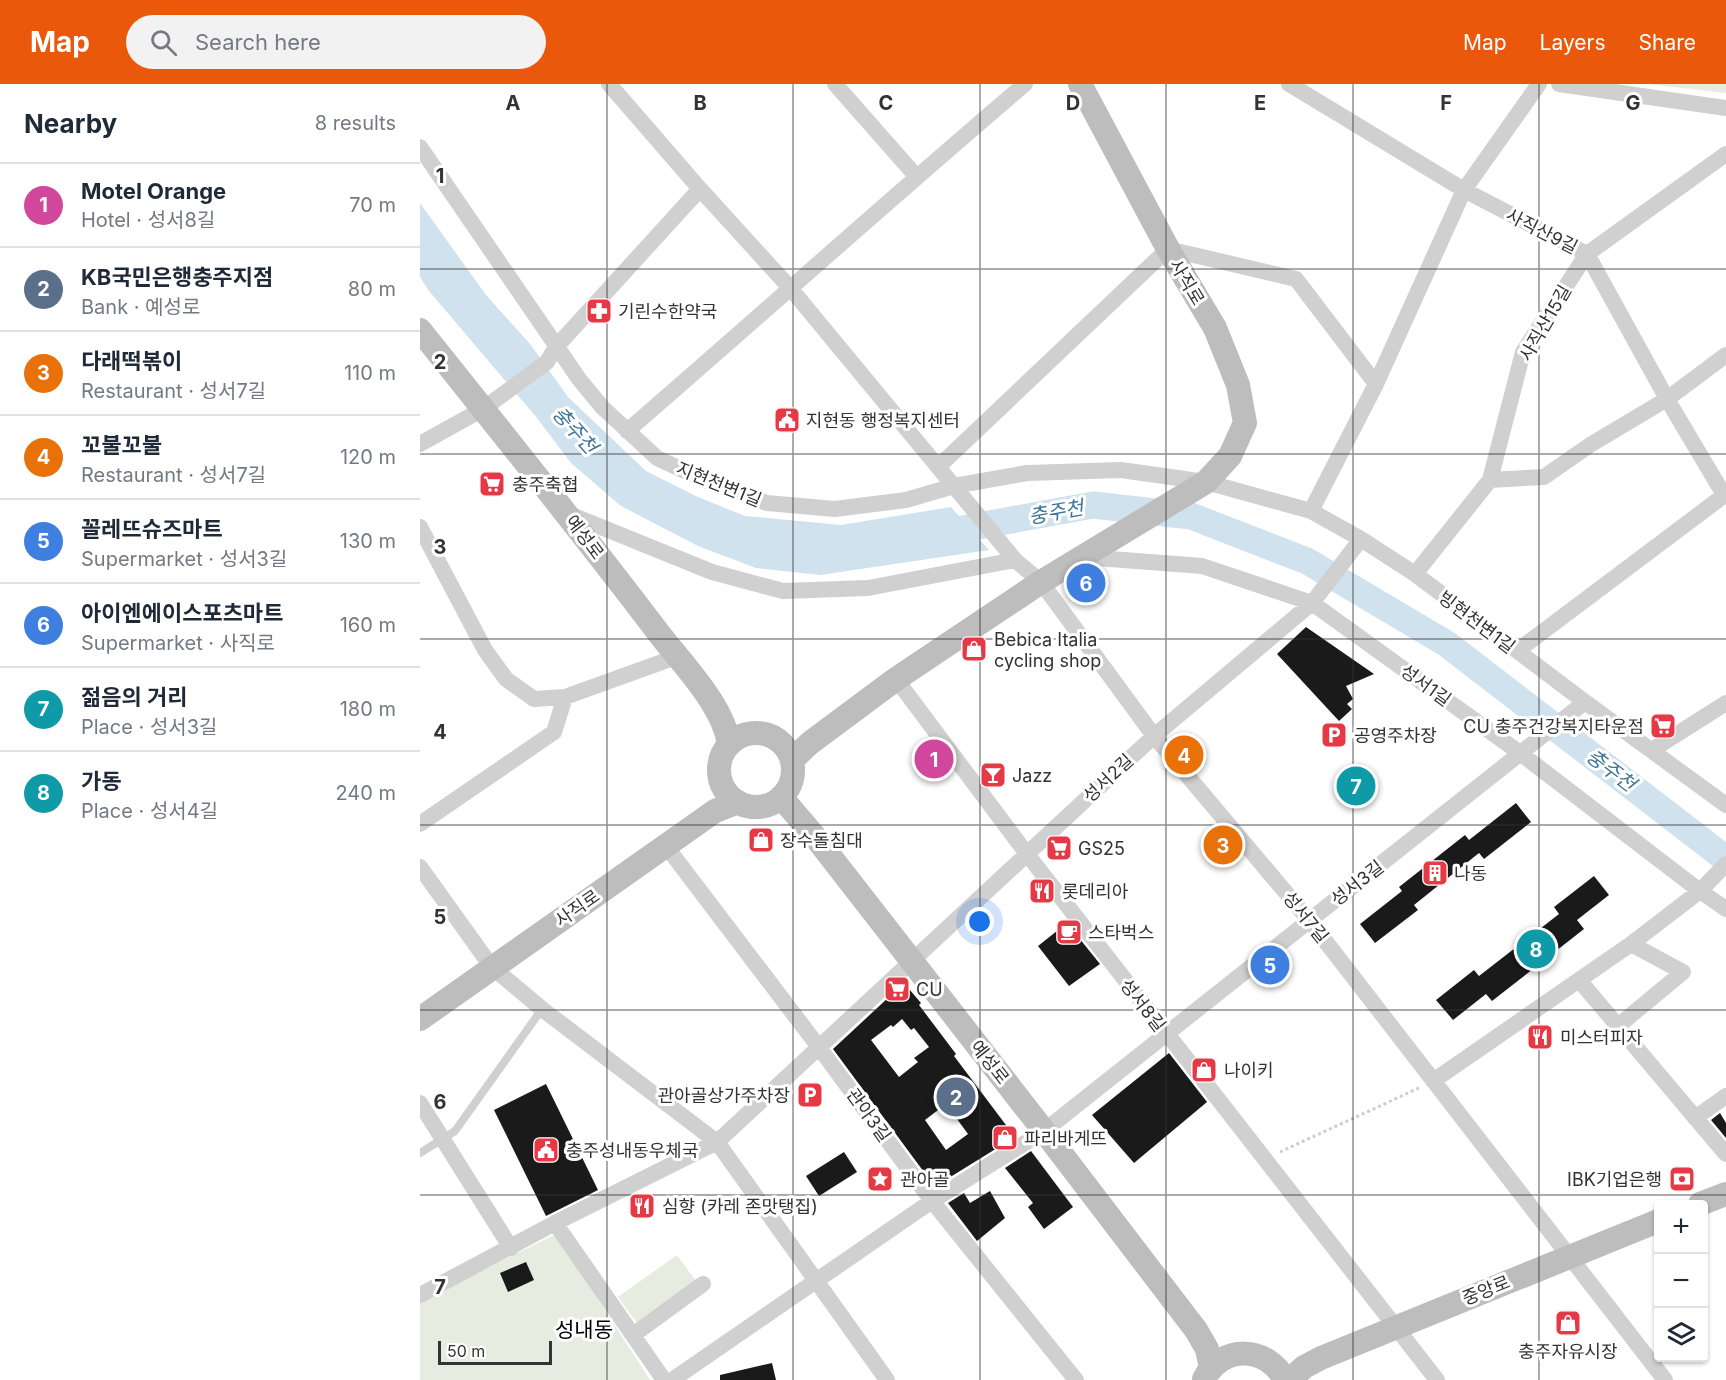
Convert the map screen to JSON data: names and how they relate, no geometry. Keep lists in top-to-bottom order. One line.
{"streets":{"main road":["사직로","예성로","중앙로"],"street":["사직산9길","사직산15길","지현천변1길","빙현천변1길","성서1길","성서2길","성서3길","성서7길","성서8길","관아3길"]},"crossings":[["사직산9길","사직산15길"],["사직로","지현천변1길"],["사직로","예성로"],["사직로","빙현천변1길"],["사직로","성서1길"],["사직로","관아3길"],["사직산15길","빙현천변1길"],["지현천변1길","빙현천변1길"],["지현천변1길","성서7길"],["예성로","성서2길"],["예성로","성서3길"],["예성로","중앙로"],["빙현천변1길","성서2길"],["빙현천변1길","성서3길"],["성서1길","성서2길"],["성서1길","성서3길"],["성서2길","성서7길"],["성서2길","성서8길"],["성서2길","관아3길"],["성서3길","성서7길"],["성서3길","성서8길"],["성서3길","관아3길"],["성서7길","중앙로"],["성서8길","중앙로"]],"districts":["성내동"],"water":["충주천"],"places":{"pharmacy":["기린수한약국"],"public building":["지현동 행정복지센터","충주성내동우체국"],"supermarket":["충주축협","CU 충주건강복지타운점","GS25","CU"],"shop":["Bebica Italia cycling shop","장수돌침대","나이키","파리바게뜨","충주자유시장"],"parking":["공영주차장","관아골상가주차장"],"bar":["Jazz"],"building":["나동"],"restaurant":["롯데리아","미스터피자","심향 (카레 존맛탱집)"],"cafe":["스타벅스"],"place":["관아골"],"bank":["IBK기업은행"]},"scale_bar":"50 m","page":{"header":"Map","search":"Search here","nav":["Map","Layers","Share"],"heading":["Nearby","8 results"],"list":[{"mark":"1","name":"Motel Orange","note":"Hotel · 성서8길","value":"70 m"},{"mark":"2","name":"KB국민은행충주지점","note":"Bank · 예성로","value":"80 m"},{"mark":"3","name":"다래떡볶이","note":"Restaurant · 성서7길","value":"110 m"},{"mark":"4","name":"꼬불꼬불","note":"Restaurant · 성서7길","value":"120 m"},{"mark":"5","name":"꼴레뜨슈즈마트","note":"Supermarket · 성서3길","value":"130 m"},{"mark":"6","name":"아이엔에이스포츠마트","note":"Supermarket · 사직로","value":"160 m"},{"mark":"7","name":"젊음의 거리","note":"Place · 성서3길","value":"180 m"},{"mark":"8","name":"가동","note":"Place · 성서4길","value":"240 m"}],"pins":["6","4","1","7","3","8","5","2"],"map_buttons":["+","−"],"scale":"50 m"},"grid":{"columns":["A","B","C","D","E","F","G"],"rows":["1","2","3","4","5","6","7"]}}
